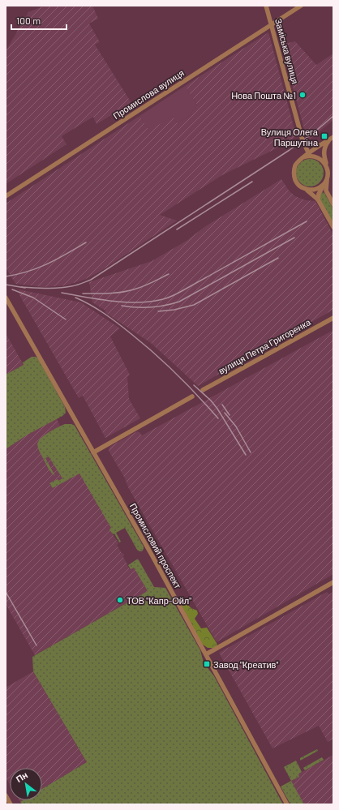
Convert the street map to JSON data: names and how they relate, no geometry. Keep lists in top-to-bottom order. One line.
{"streets":{"street":["Заміська вулиця","Промислова вулиця","вулиця Петра Григоренка","Промисловий проспект"]},"crossings":[["Заміська вулиця","Промислова вулиця"]],"places":{"other":["Нова Пошта №1","ТОВ \"Капр-Ойл\""],"transit":["Вулиця Олега Паршутіна","Завод \"Креатив\""]},"scale_bar":"100 m","north":"top left"}
